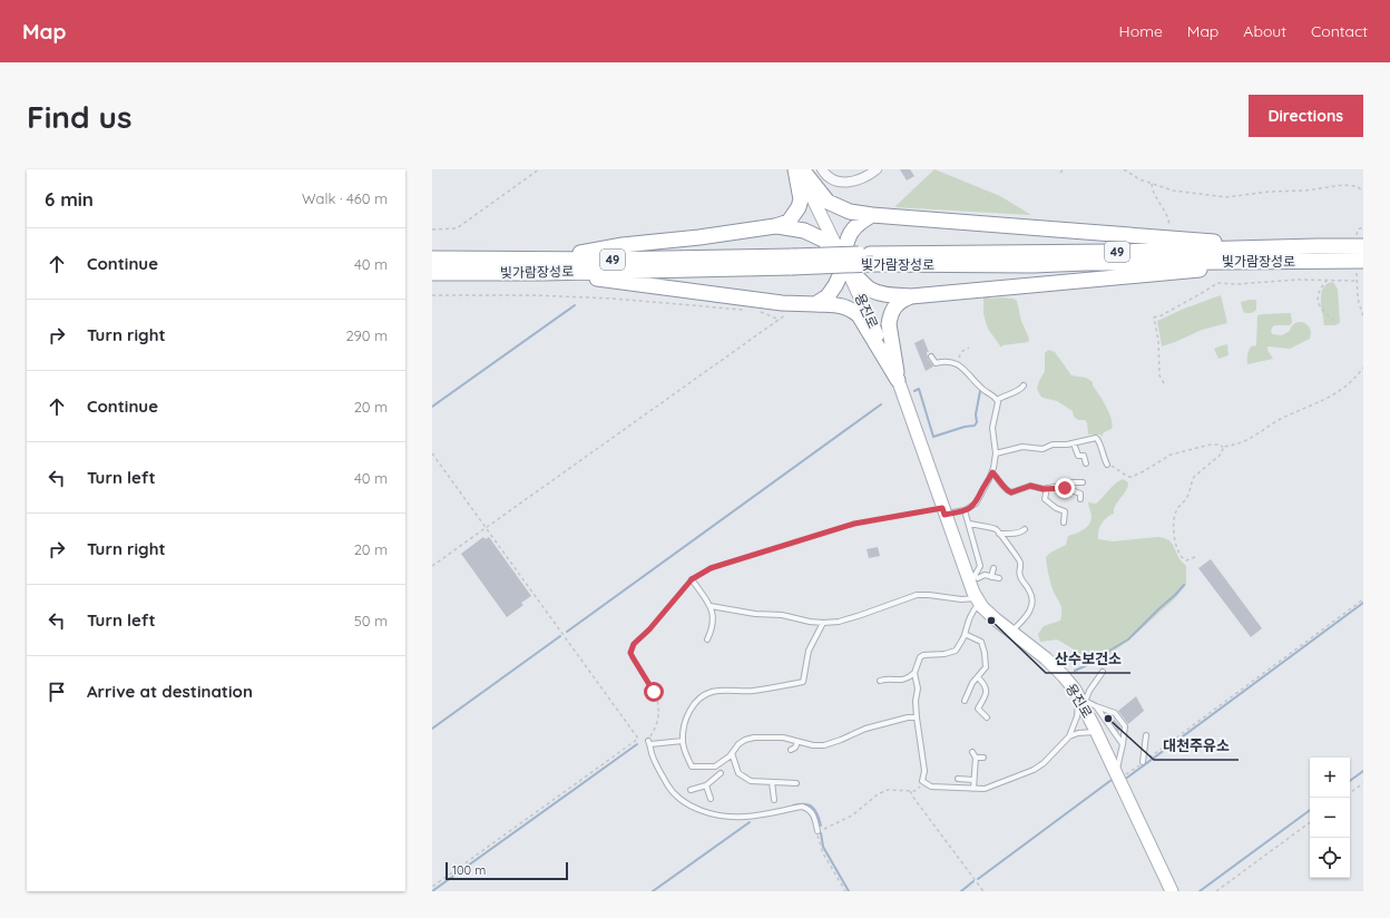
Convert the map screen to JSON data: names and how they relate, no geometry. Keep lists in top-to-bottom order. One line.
{"streets":{"highway":["49","빛가람장성로"],"main road":["용진로"]},"crossings":[["빛가람장성로","용진로"]],"places":["산수보건소","대천주유소"],"scale_bar":"100 m","page":{"header":"Map","nav":["Home","Map","About","Contact"],"buttons":"Directions","title":"Find us","heading":["6 min","Walk · 460 m"],"list":[["Continue","40 m"],["Turn right","290 m"],["Continue","20 m"],["Turn left","40 m"],["Turn right","20 m"],["Turn left","50 m"],"Arrive at destination"],"map_buttons":["+","−"],"scale":"100 m"}}
